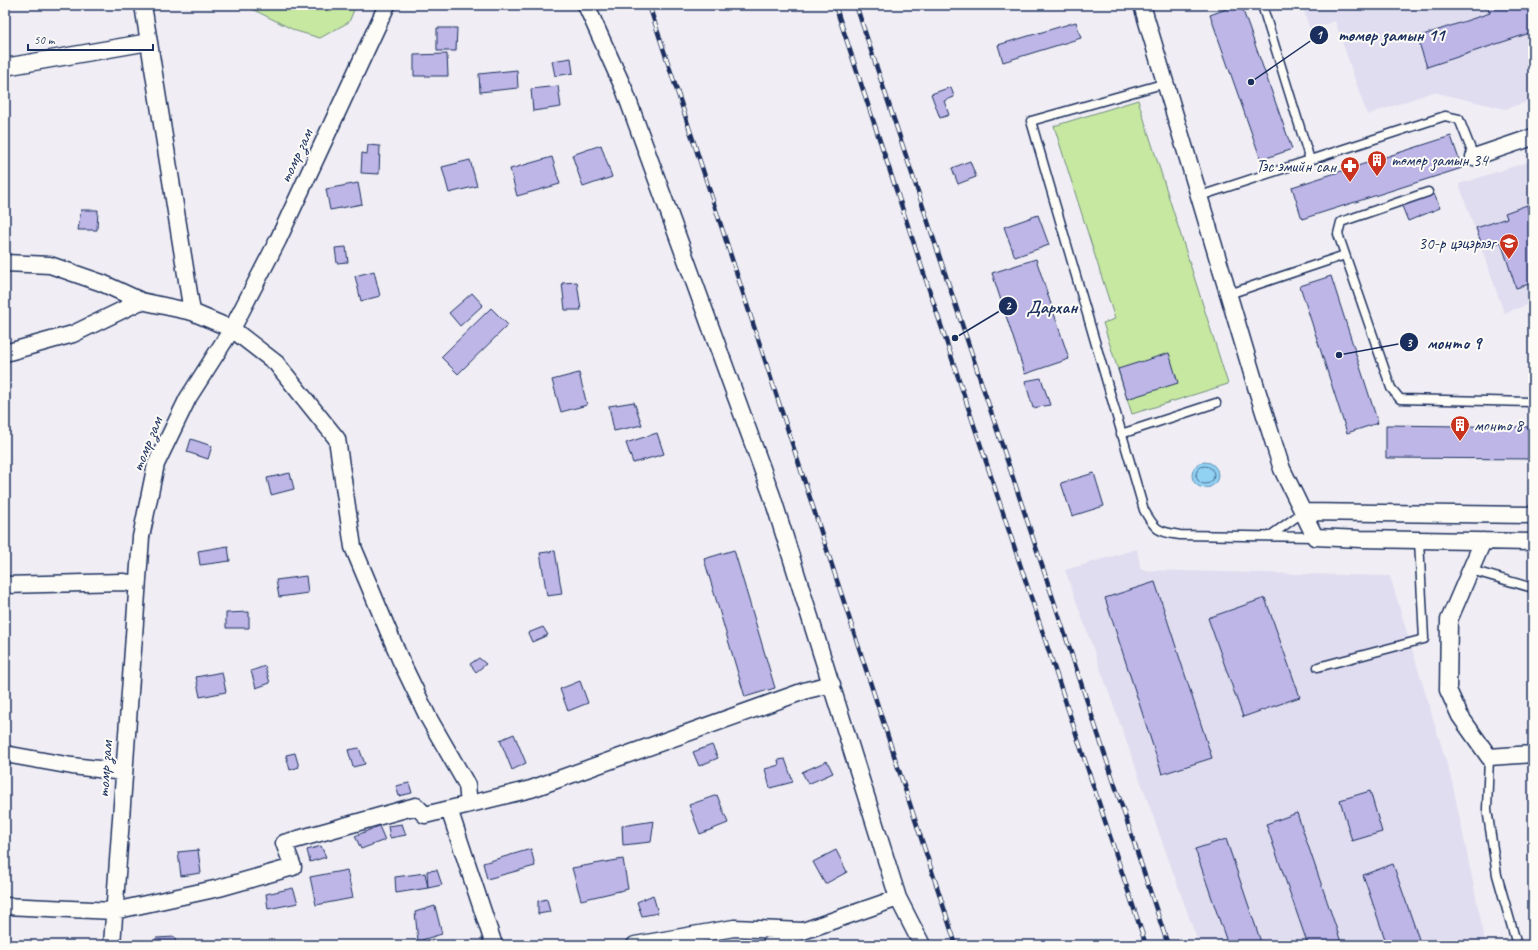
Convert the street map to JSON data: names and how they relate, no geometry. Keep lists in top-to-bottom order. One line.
{"streets":{"street":["томр зам"]},"places":{"other":["төмөр замын 11","Дархан","монто 9"],"building":["төмөр замын 34","монто 8"],"pharmacy":["Тэс эмийн сан"],"school or university":["30-р цэцэрлэг"]},"scale_bar":"50 m"}
